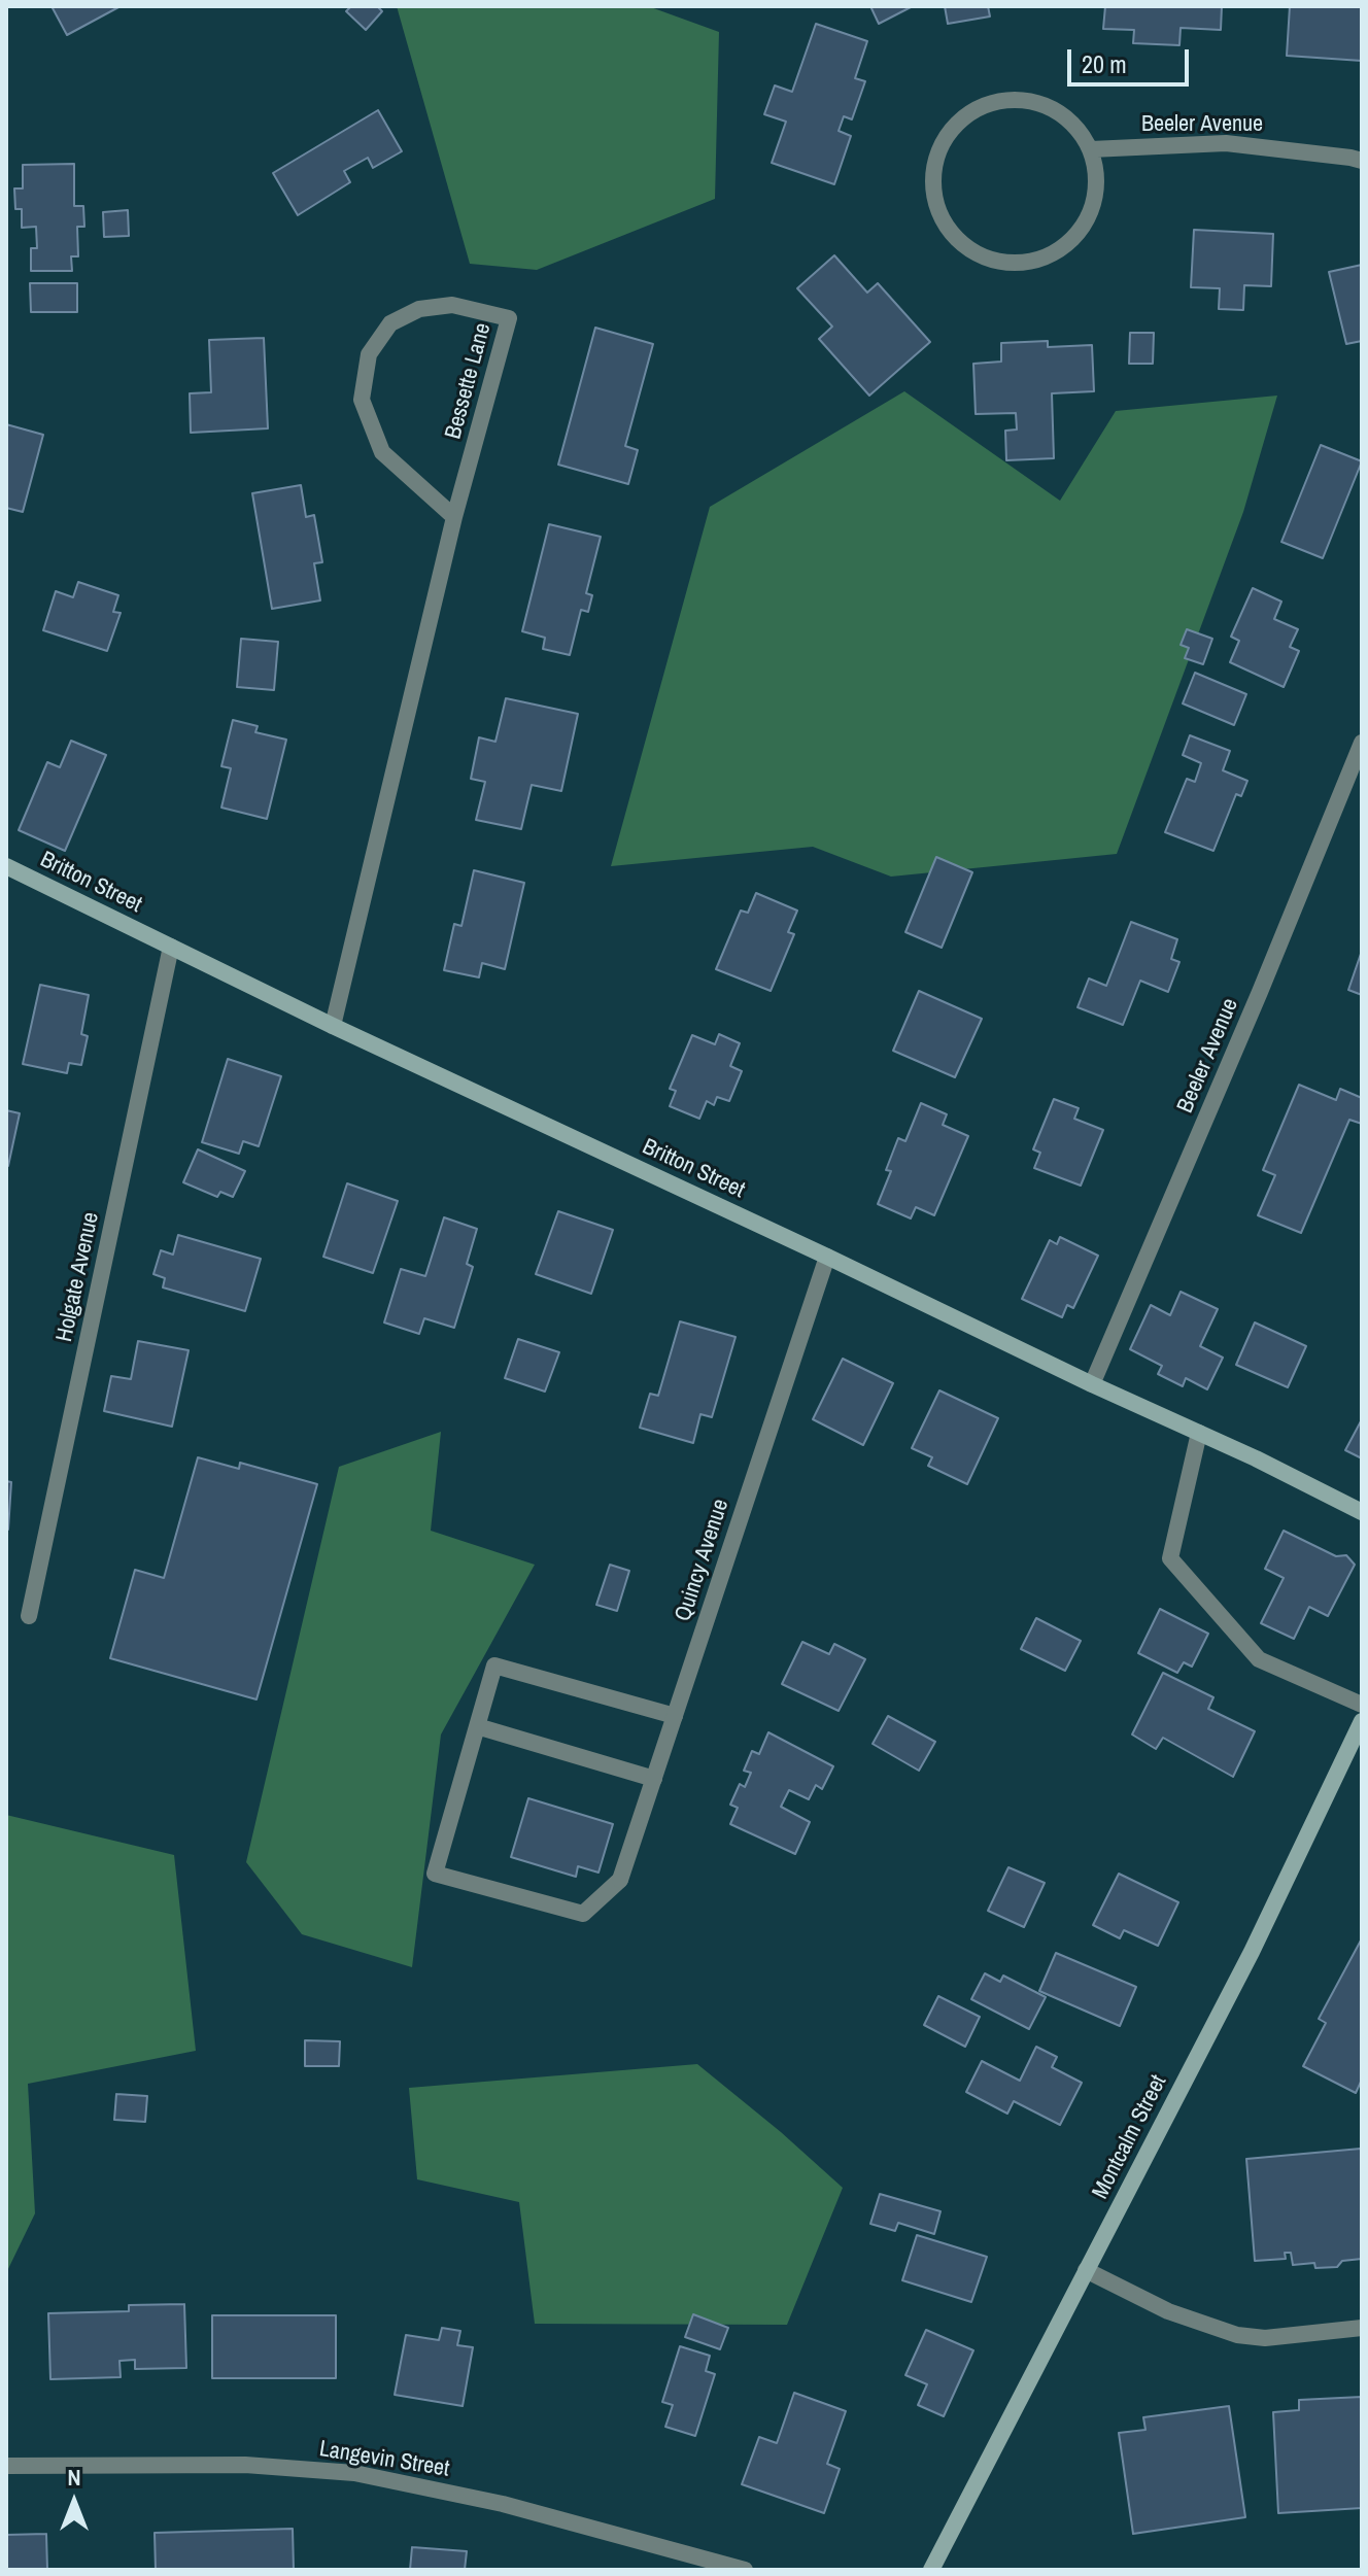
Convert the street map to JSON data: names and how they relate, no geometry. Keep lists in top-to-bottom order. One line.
{"streets":{"street":["Beeler Avenue","Bessette Lane","Britton Street","Holgate Avenue","Quincy Avenue","Montcalm Street","Langevin Street"]},"crossings":[["Beeler Avenue","Britton Street"],["Bessette Lane","Britton Street"],["Britton Street","Holgate Avenue"],["Britton Street","Quincy Avenue"]],"scale_bar":"20 m","north":"top"}
